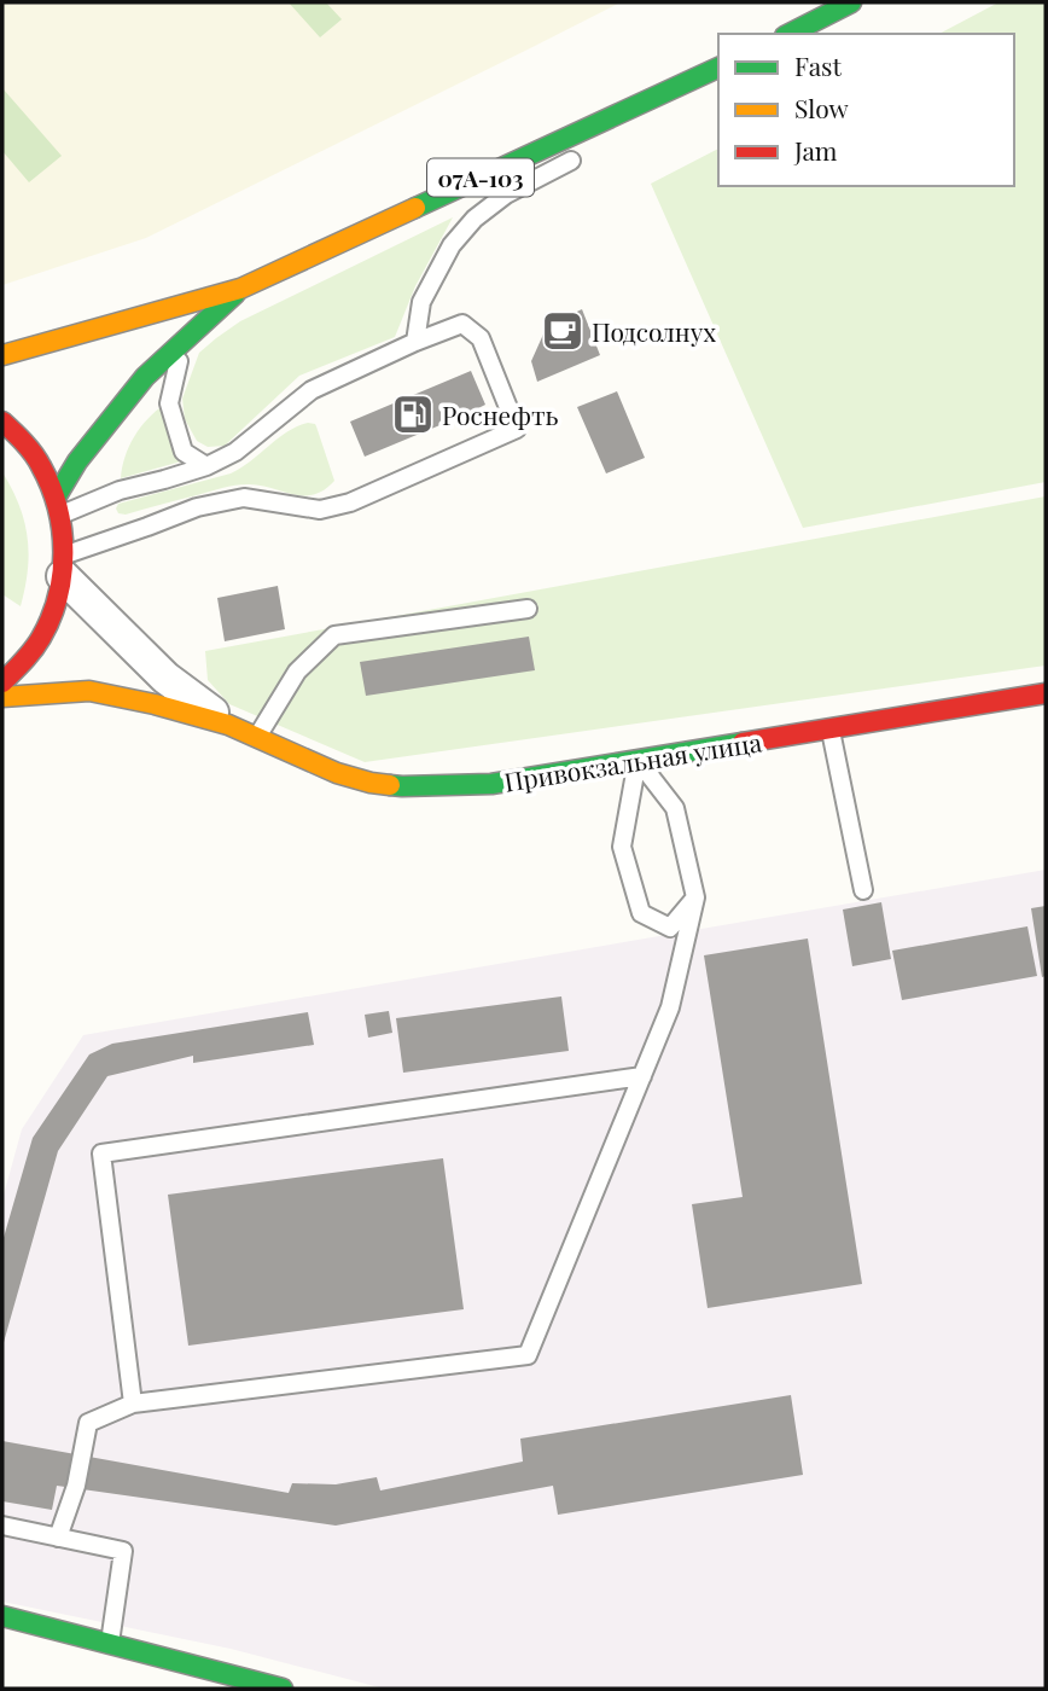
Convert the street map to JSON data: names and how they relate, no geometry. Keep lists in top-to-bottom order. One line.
{"streets":{"main road":["07А-103","Привокзальная улица"]},"places":{"cafe":["Подсолнух"],"fuel station":["Роснефть"]},"legend":["Fast","Slow","Jam"]}
